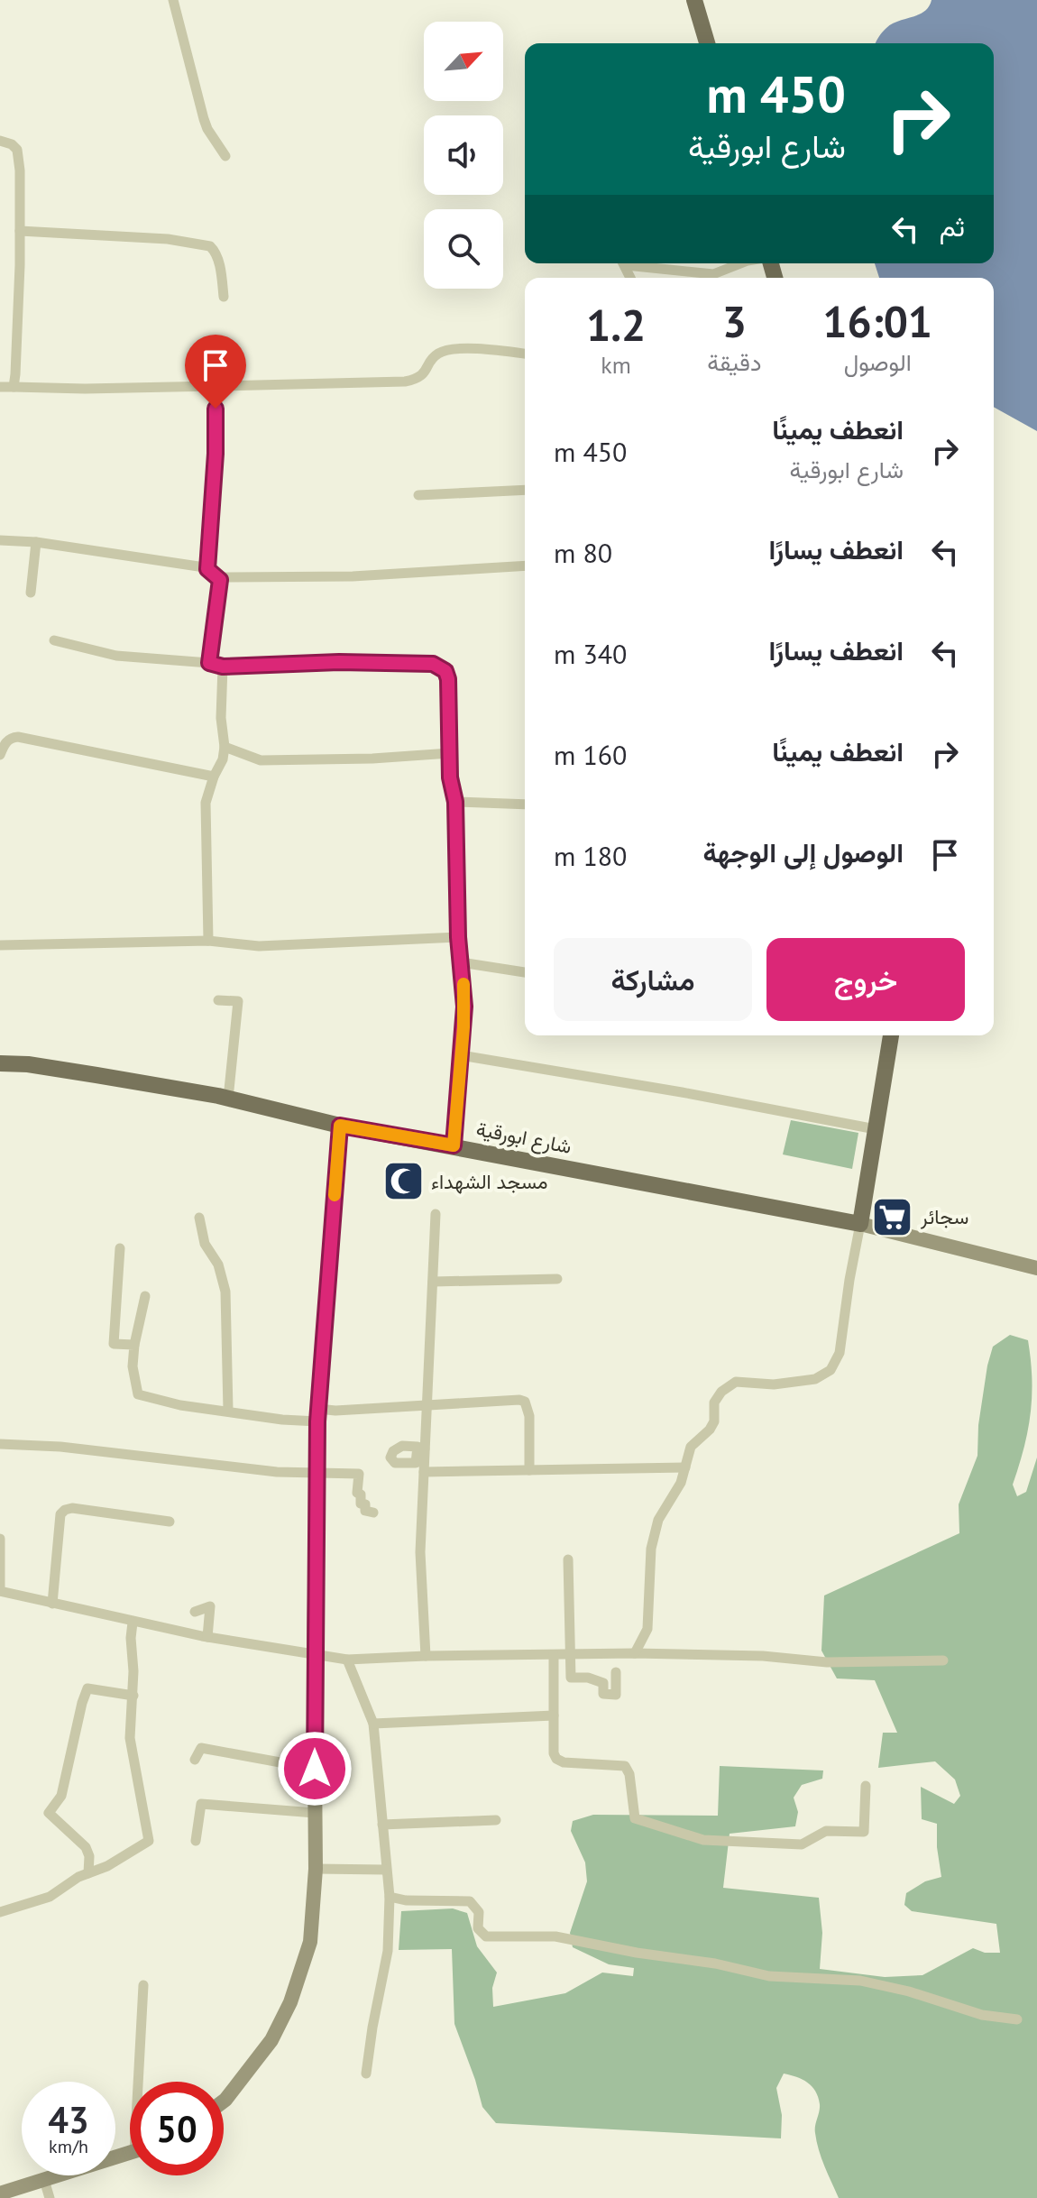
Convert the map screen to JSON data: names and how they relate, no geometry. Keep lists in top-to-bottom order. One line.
{"streets":{"main road":["شارع ابورقية"]},"places":{"mosque":["مسجد الشهداء"],"supermarket":["سجائر"]},"north":"top right","page":{"turn":["450 m","شارع ابورقية"],"then":"ثم","eta":["16:01","الوصول","3","دقيقة","1.2","km"],"list":[{"name":"انعطف يمينًا","note":"شارع ابورقية","value":"450 m"},{"name":"انعطف يسارًا","value":"80 m"},{"name":"انعطف يسارًا","value":"340 m"},{"name":"انعطف يمينًا","value":"160 m"},{"name":"الوصول إلى الوجهة","value":"180 m"}],"buttons":["خروج","مشاركة"],"speed":"43 km/h","limit":"50"}}
